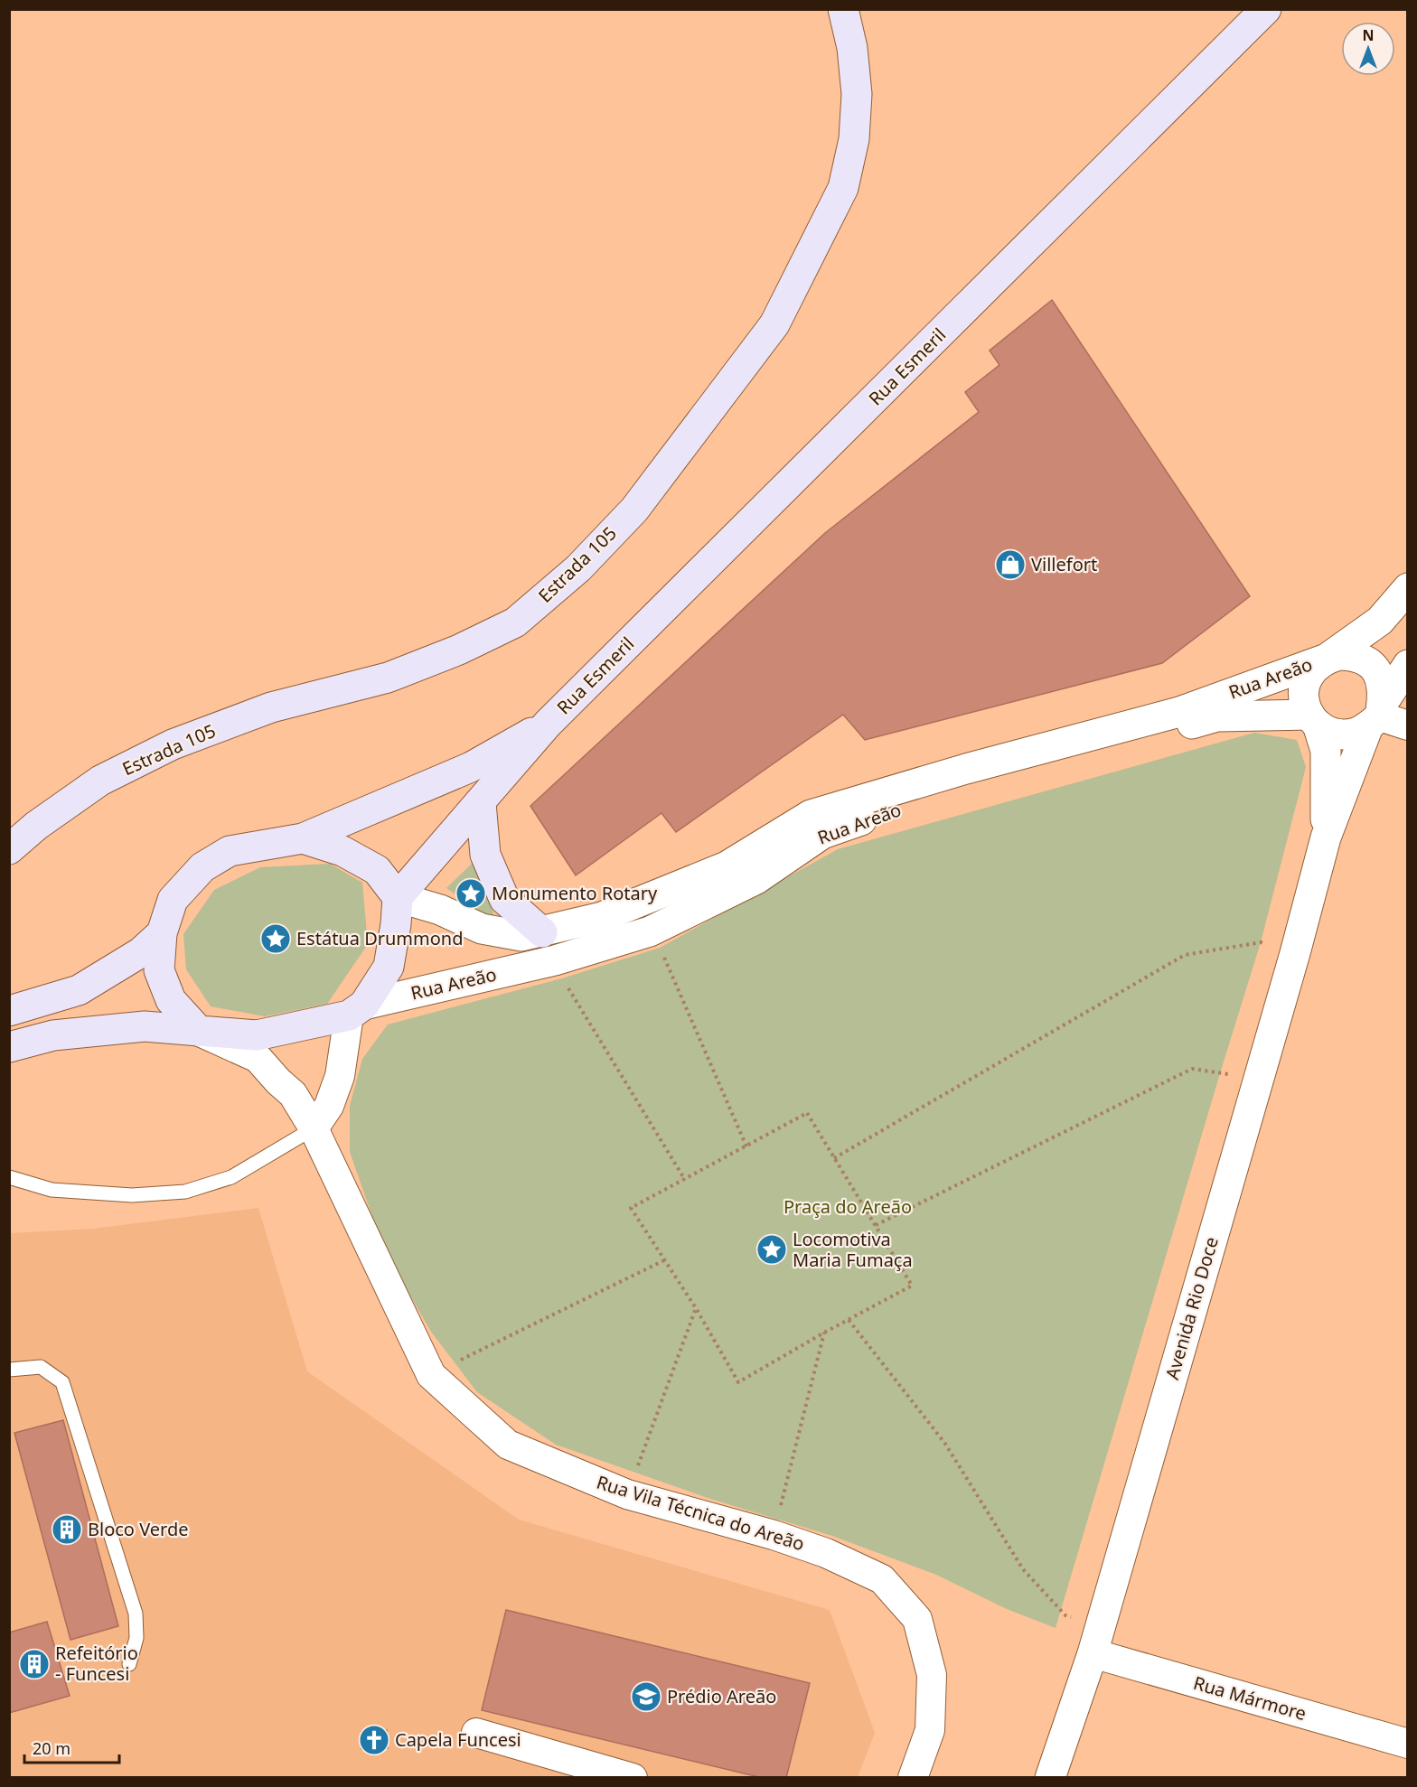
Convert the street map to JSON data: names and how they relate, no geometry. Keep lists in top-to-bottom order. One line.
{"streets":{"main road":["Rua Esmeril","Estrada 105"],"street":["Rua Areão","Avenida Rio Doce","Rua Vila Técnica do Areão","Rua Mármore"]},"crossings":[["Rua Areão","Avenida Rio Doce"],["Avenida Rio Doce","Rua Mármore"]],"parks":["Praça do Areão"],"places":{"shop":["Villefort"],"place":["Monumento Rotary","Estátua Drummond","Locomotiva Maria Fumaça"],"building":["Bloco Verde","Refeitório - Funcesi"],"school or university":["Prédio Areão"],"church":["Capela Funcesi"]},"scale_bar":"20 m","north":"top"}
